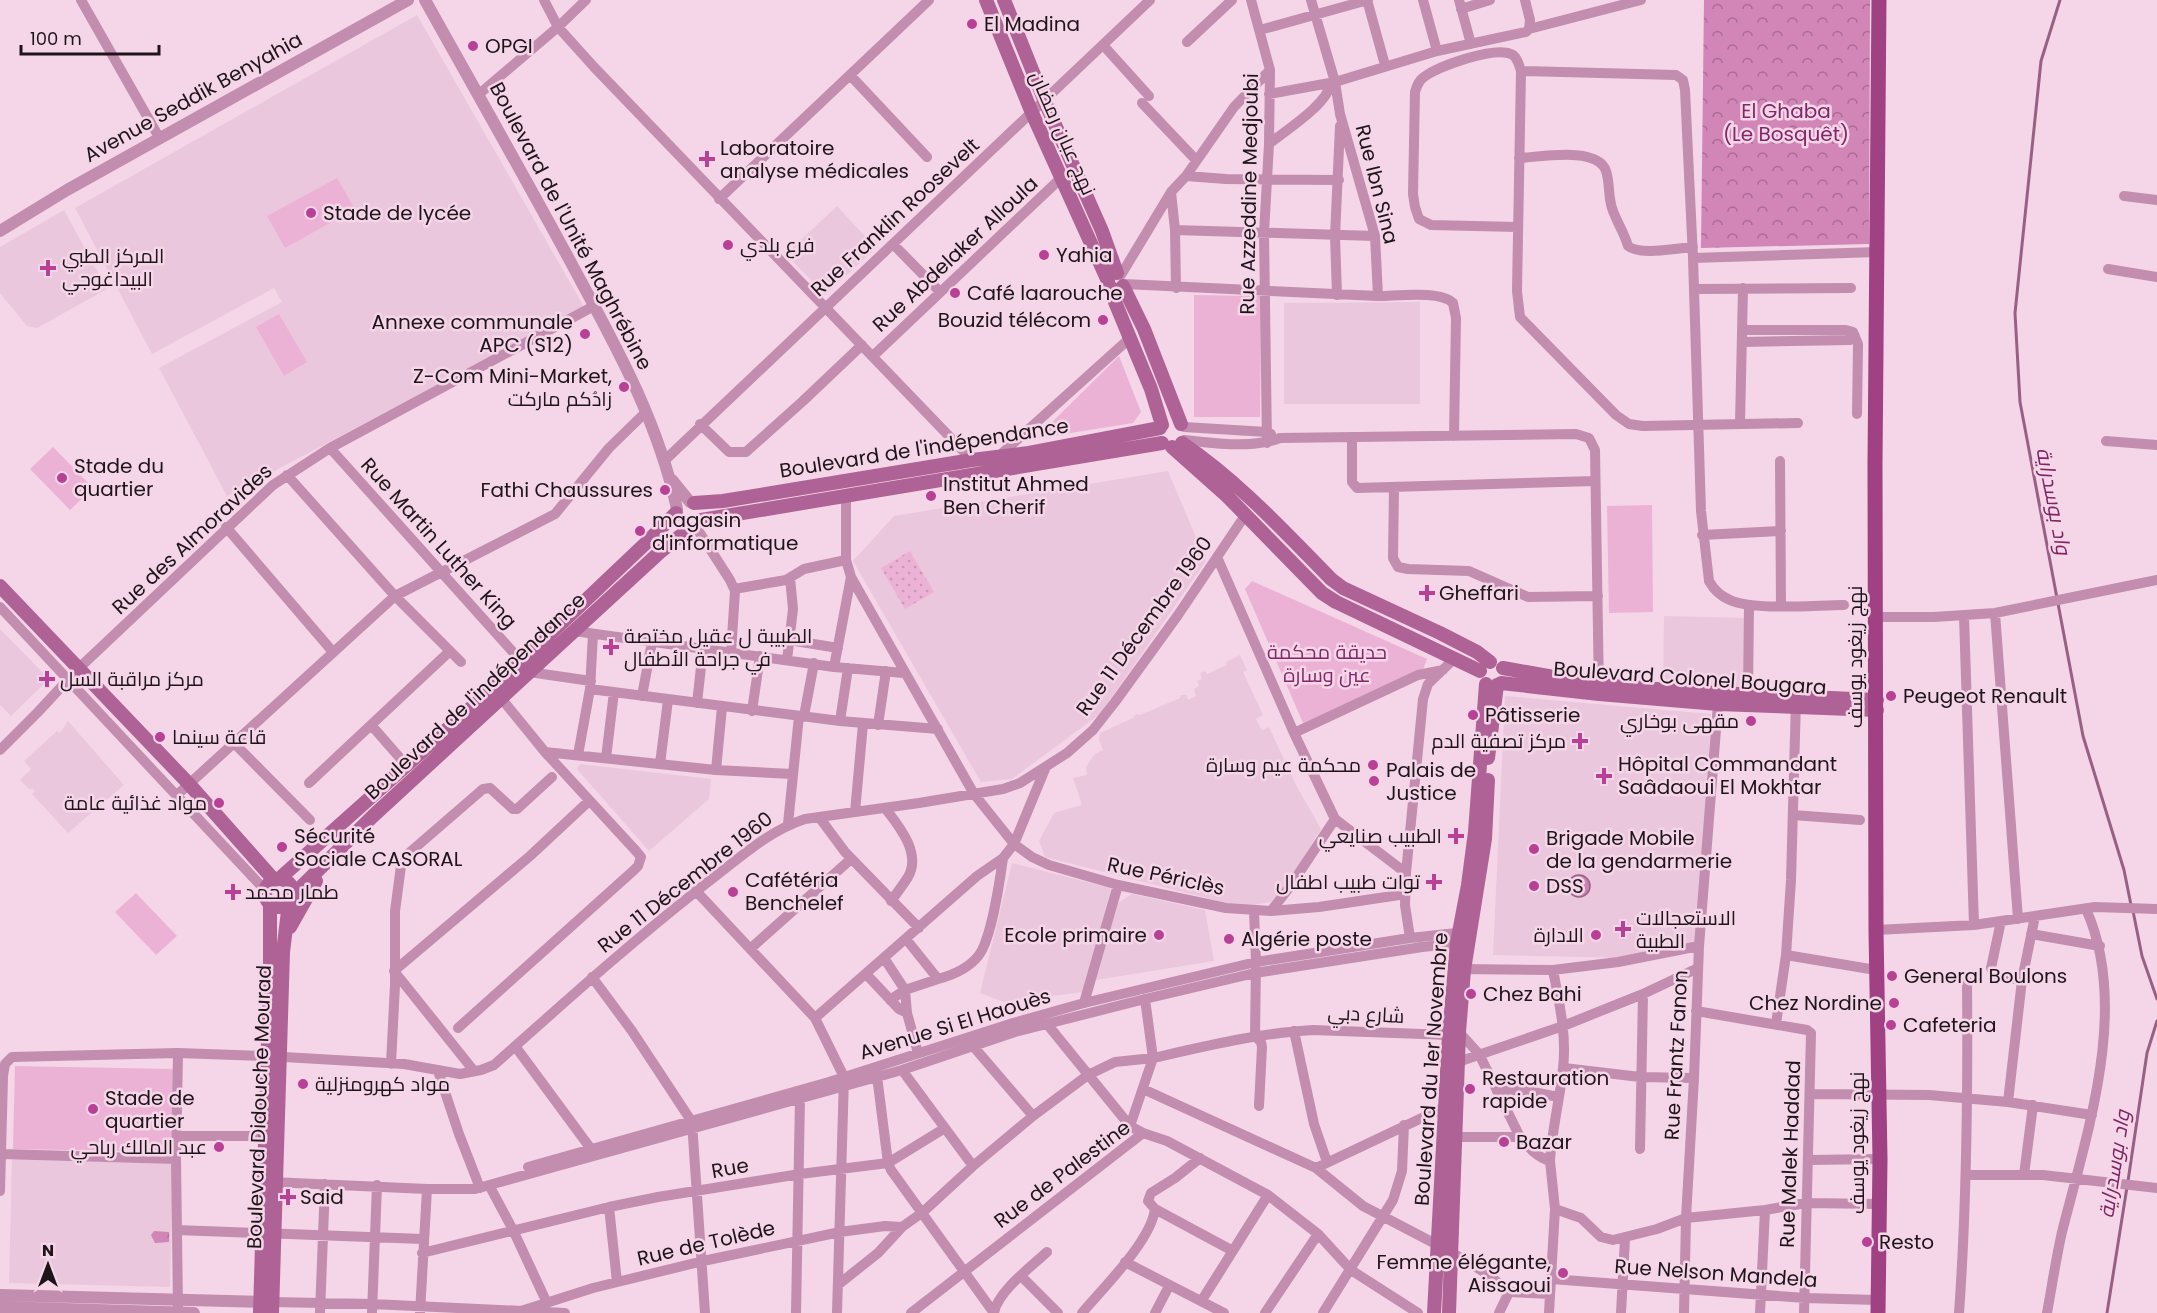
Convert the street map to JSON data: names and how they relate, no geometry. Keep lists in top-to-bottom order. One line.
{"streets":{"main road":["نهج عبان رمضان","Boulevard de l'indépendance","نهج زيغود يوسف","Boulevard Colonel Bougara","Boulevard du 1er Novembre","Boulevard Didouche Mourad"],"street":["Avenue Seddik Benyahia","Rue Ibn Sina","Rue Azzeddine Medjoubi","Rue Franklin Roosevelt","Boulevard de l'Unité Maghrébine","Rue Abdelaker Alloula","Rue des Almoravides","Rue Martin Luther King","Rue 11 Décembre 1960","Rue Périclès","شارع دبي","Avenue Si El Haouès","Rue Frantz Fanon","Rue Malek Haddad","Rue","Rue de Palestine","Rue de Tolède","Rue Nelson Mandela"]},"crossings":[["نهج عبان رمضان","Rue Franklin Roosevelt"],["نهج عبان رمضان","Rue Abdelaker Alloula"],["نهج عبان رمضان","Boulevard de l'indépendance"],["Rue Franklin Roosevelt","Boulevard de l'Unité Maghrébine"],["Boulevard de l'Unité Maghrébine","Boulevard de l'indépendance"],["Boulevard de l'Unité Maghrébine","Rue des Almoravides"],["Boulevard de l'indépendance","Rue Martin Luther King"],["Boulevard de l'indépendance","Boulevard Didouche Mourad"],["Rue des Almoravides","Rue Martin Luther King"],["Rue 11 Décembre 1960","Rue Périclès"],["Rue 11 Décembre 1960","Boulevard Didouche Mourad"],["نهج زيغود يوسف","Boulevard Colonel Bougara"],["نهج زيغود يوسف","Rue Nelson Mandela"],["Boulevard Colonel Bougara","Rue Frantz Fanon"],["Boulevard Colonel Bougara","Boulevard du 1er Novembre"],["شارع دبي","Boulevard du 1er Novembre"],["شارع دبي","Rue de Tolède"],["Avenue Si El Haouès","Boulevard du 1er Novembre"],["Avenue Si El Haouès","Boulevard Didouche Mourad"],["Rue Frantz Fanon","Rue Nelson Mandela"],["Rue Malek Haddad","Rue Nelson Mandela"]],"water":["واد بوسدراية"],"parks":["El Ghaba (Le Bosquêt)","حديقة محكمة عين وسارة"],"places":{"other":["El Madina","OPGI","Stade de lycée","فرع بلدي","Yahia","Café laarouche","Bouzid télécom","Annexe communale APC (S12)","Z-Com Mini-Market, زادُكم ماركت","Stade du quartier","Fathi Chaussures","Institut Ahmed Ben Cherif","magasin d'informatique","Peugeot Renault","Pâtisserie","مقهى بوخاري","قاعة سينما","محكمة عيم وسارة","Palais de Justice","مواد غذائية عامة","Sécurité Sociale CASORAL","Brigade Mobile de la gendarmerie","DSS","Cafétéria Benchelef","Ecole primaire","الادارة","Algérie poste","General Boulons","Chez Bahi","Chez Nordine","Cafeteria","مواد كهرومنزلية","Restauration rapide","Stade de quartier","Bazar","عبد المالك رباحي","Resto","Femme élégante, Aissaoui"],"health":["Laboratoire analyse médicales","المركز الطبي البيداغوجي","Gheffari","الطبيبة ل عقيل مختصة في جراحة الأطفال","مركز مراقبة السل","مركز تصفية الدم","Hôpital Commandant Saâdaoui El Mokhtar","الطبيب صنايعي","توات طبيب اطفال","طمار محمد","الاستعجالات الطبية","Said"]},"scale_bar":"100 m","north":"top"}
